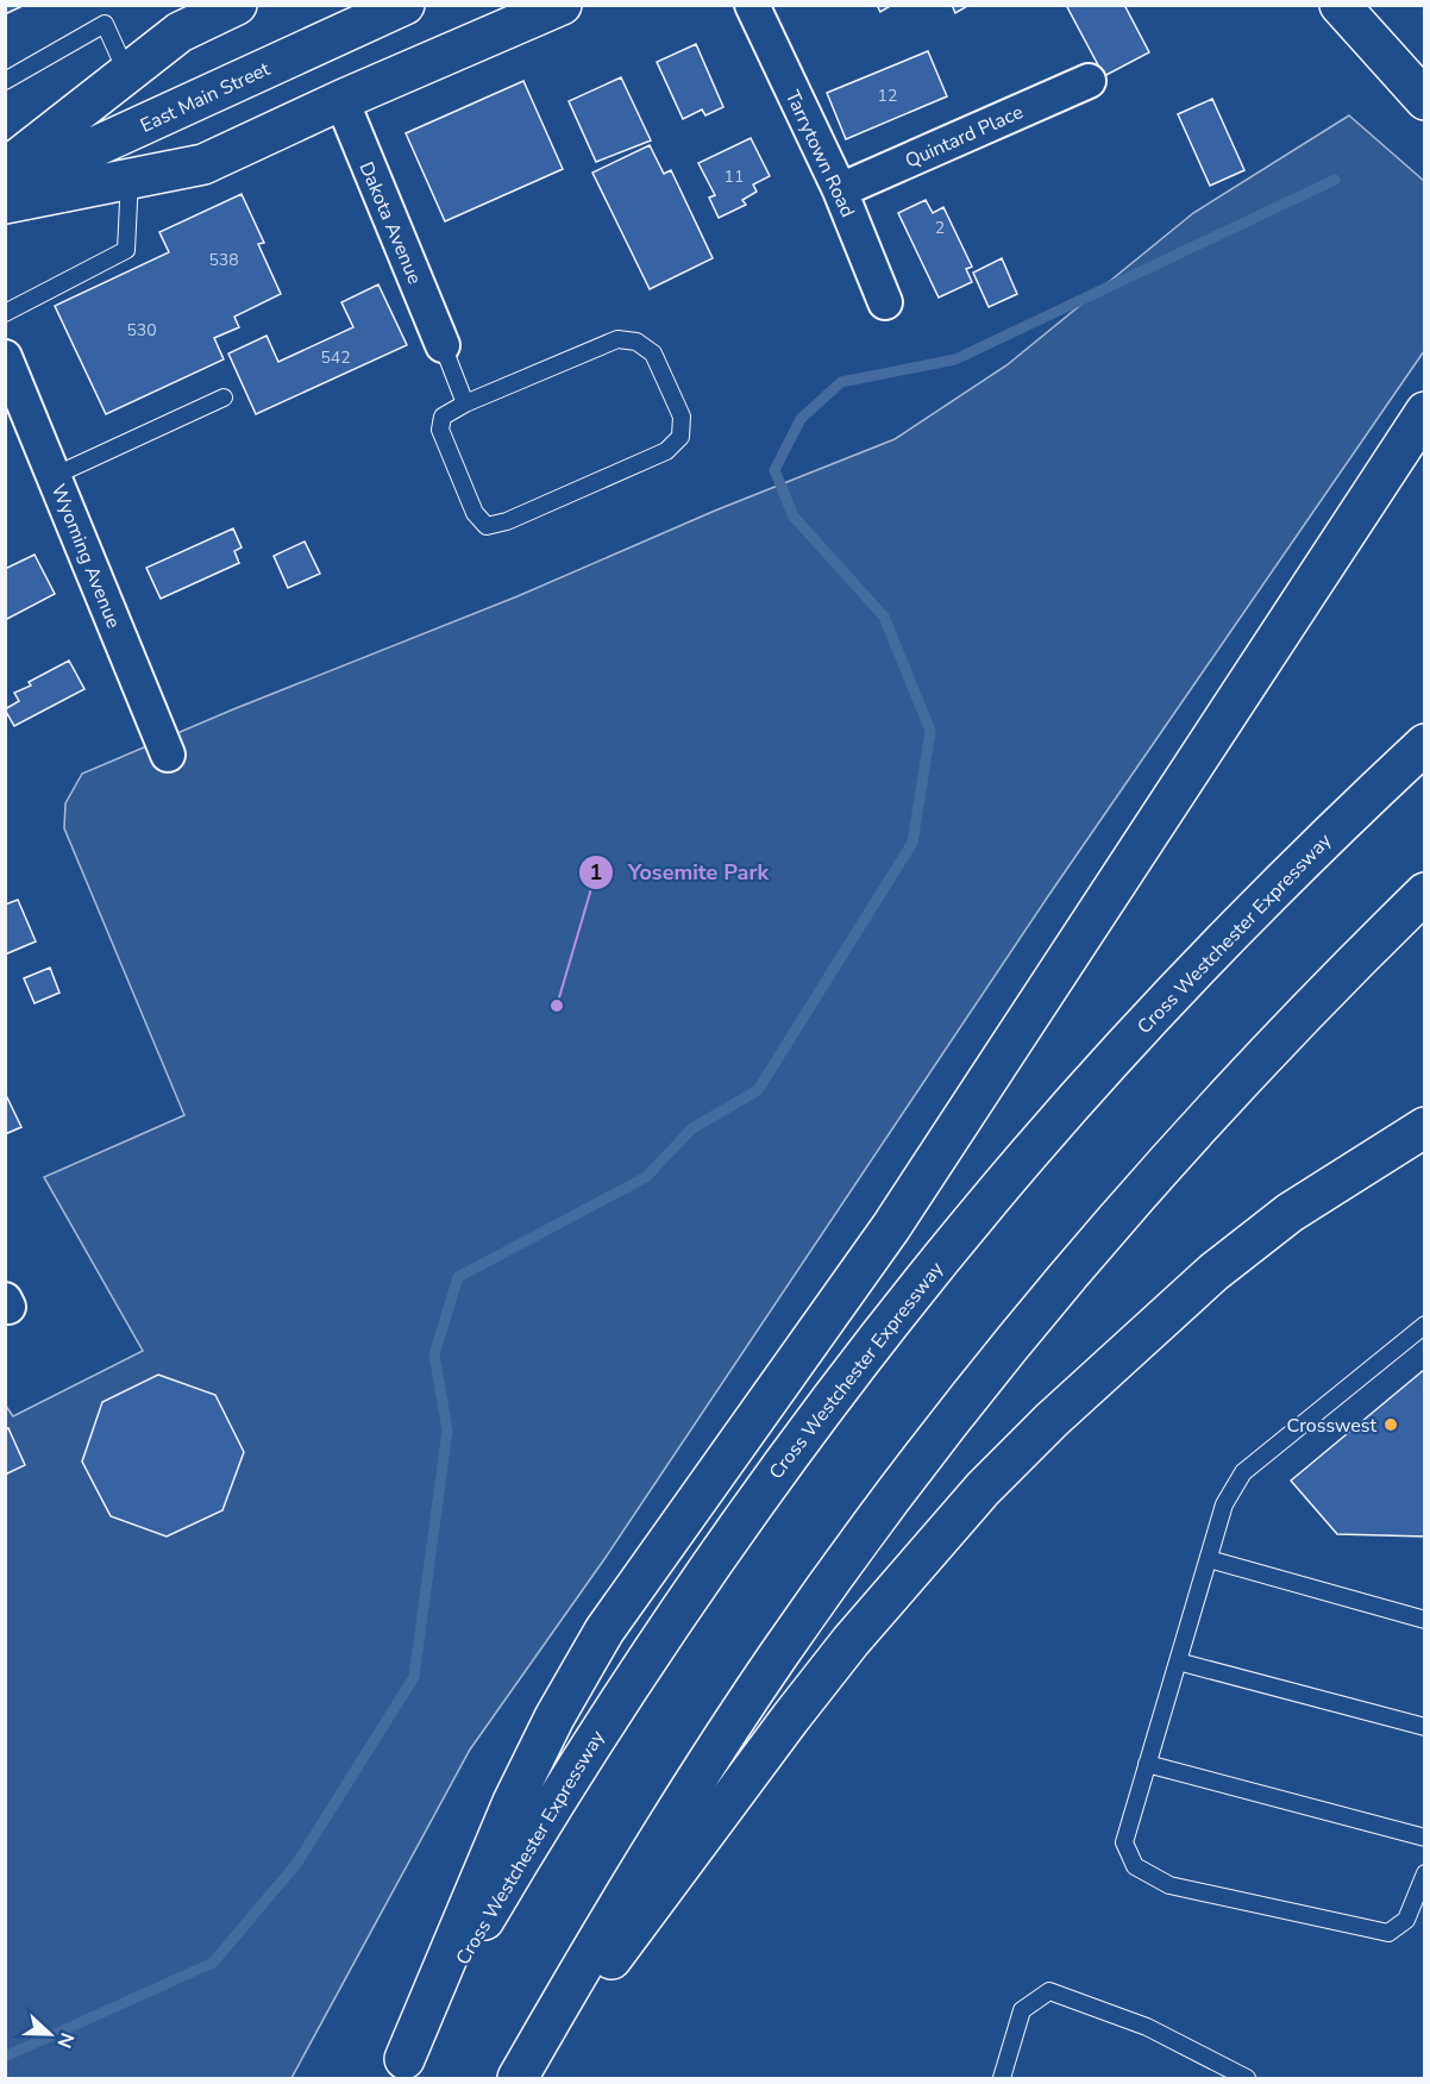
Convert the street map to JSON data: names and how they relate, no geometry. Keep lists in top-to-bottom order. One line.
{"streets":{"main road":["East Main Street","Cross Westchester Expressway"],"street":["Quintard Place","Tarrytown Road","Dakota Avenue","Wyoming Avenue"]},"crossings":[["Quintard Place","Tarrytown Road"]],"places":["Yosemite Park","Crosswest"],"house_numbers":["12","11","2","538","530","542"],"north":"right"}
